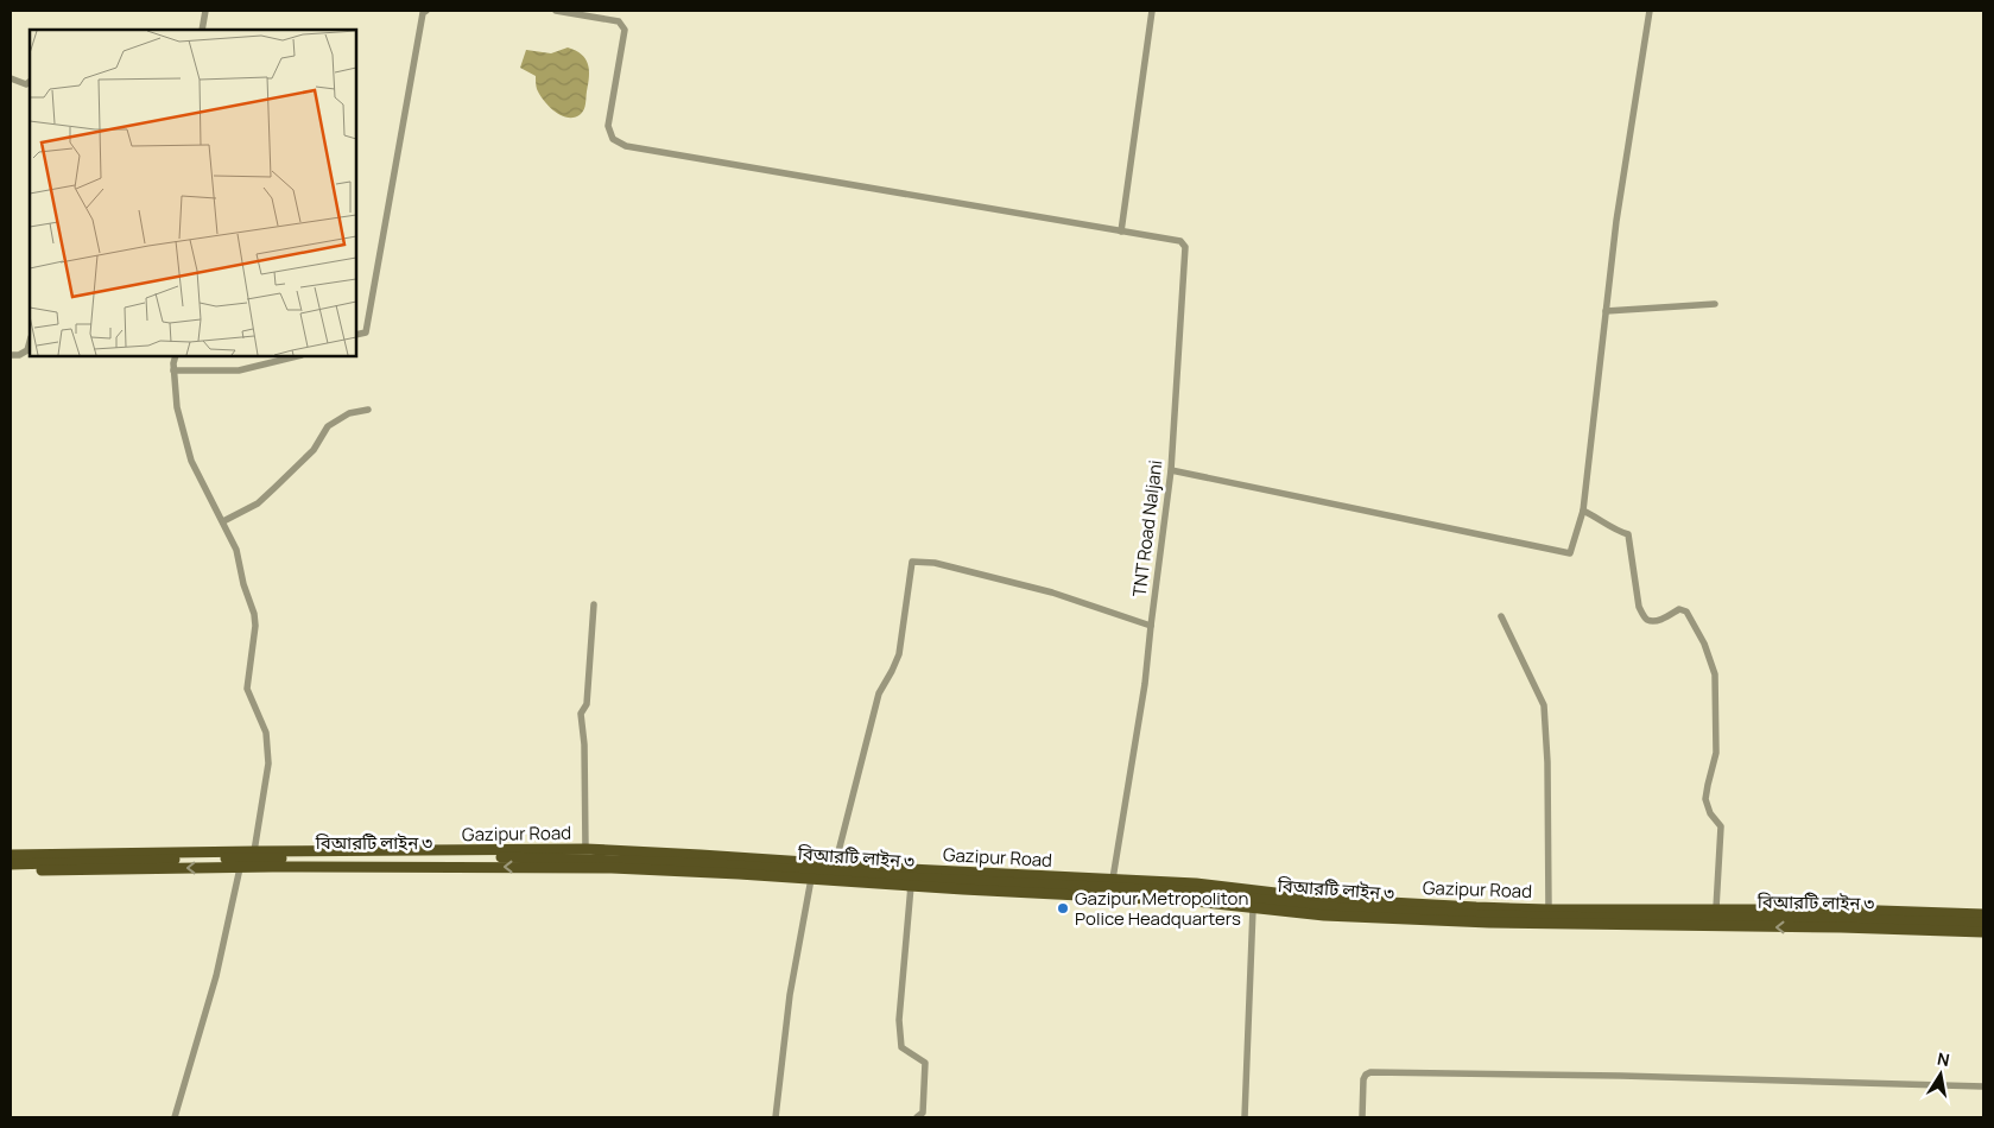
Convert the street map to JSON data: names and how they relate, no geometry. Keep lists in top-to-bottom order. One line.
{"streets":{"main road":["Gazipur Road","বিআরটি লাইন ৩"],"street":["TNT Road Naljani"]},"crossings":[["TNT Road Naljani","Gazipur Road"]],"places":["Gazipur Metropoliton Police Headquarters"],"north":"top"}
